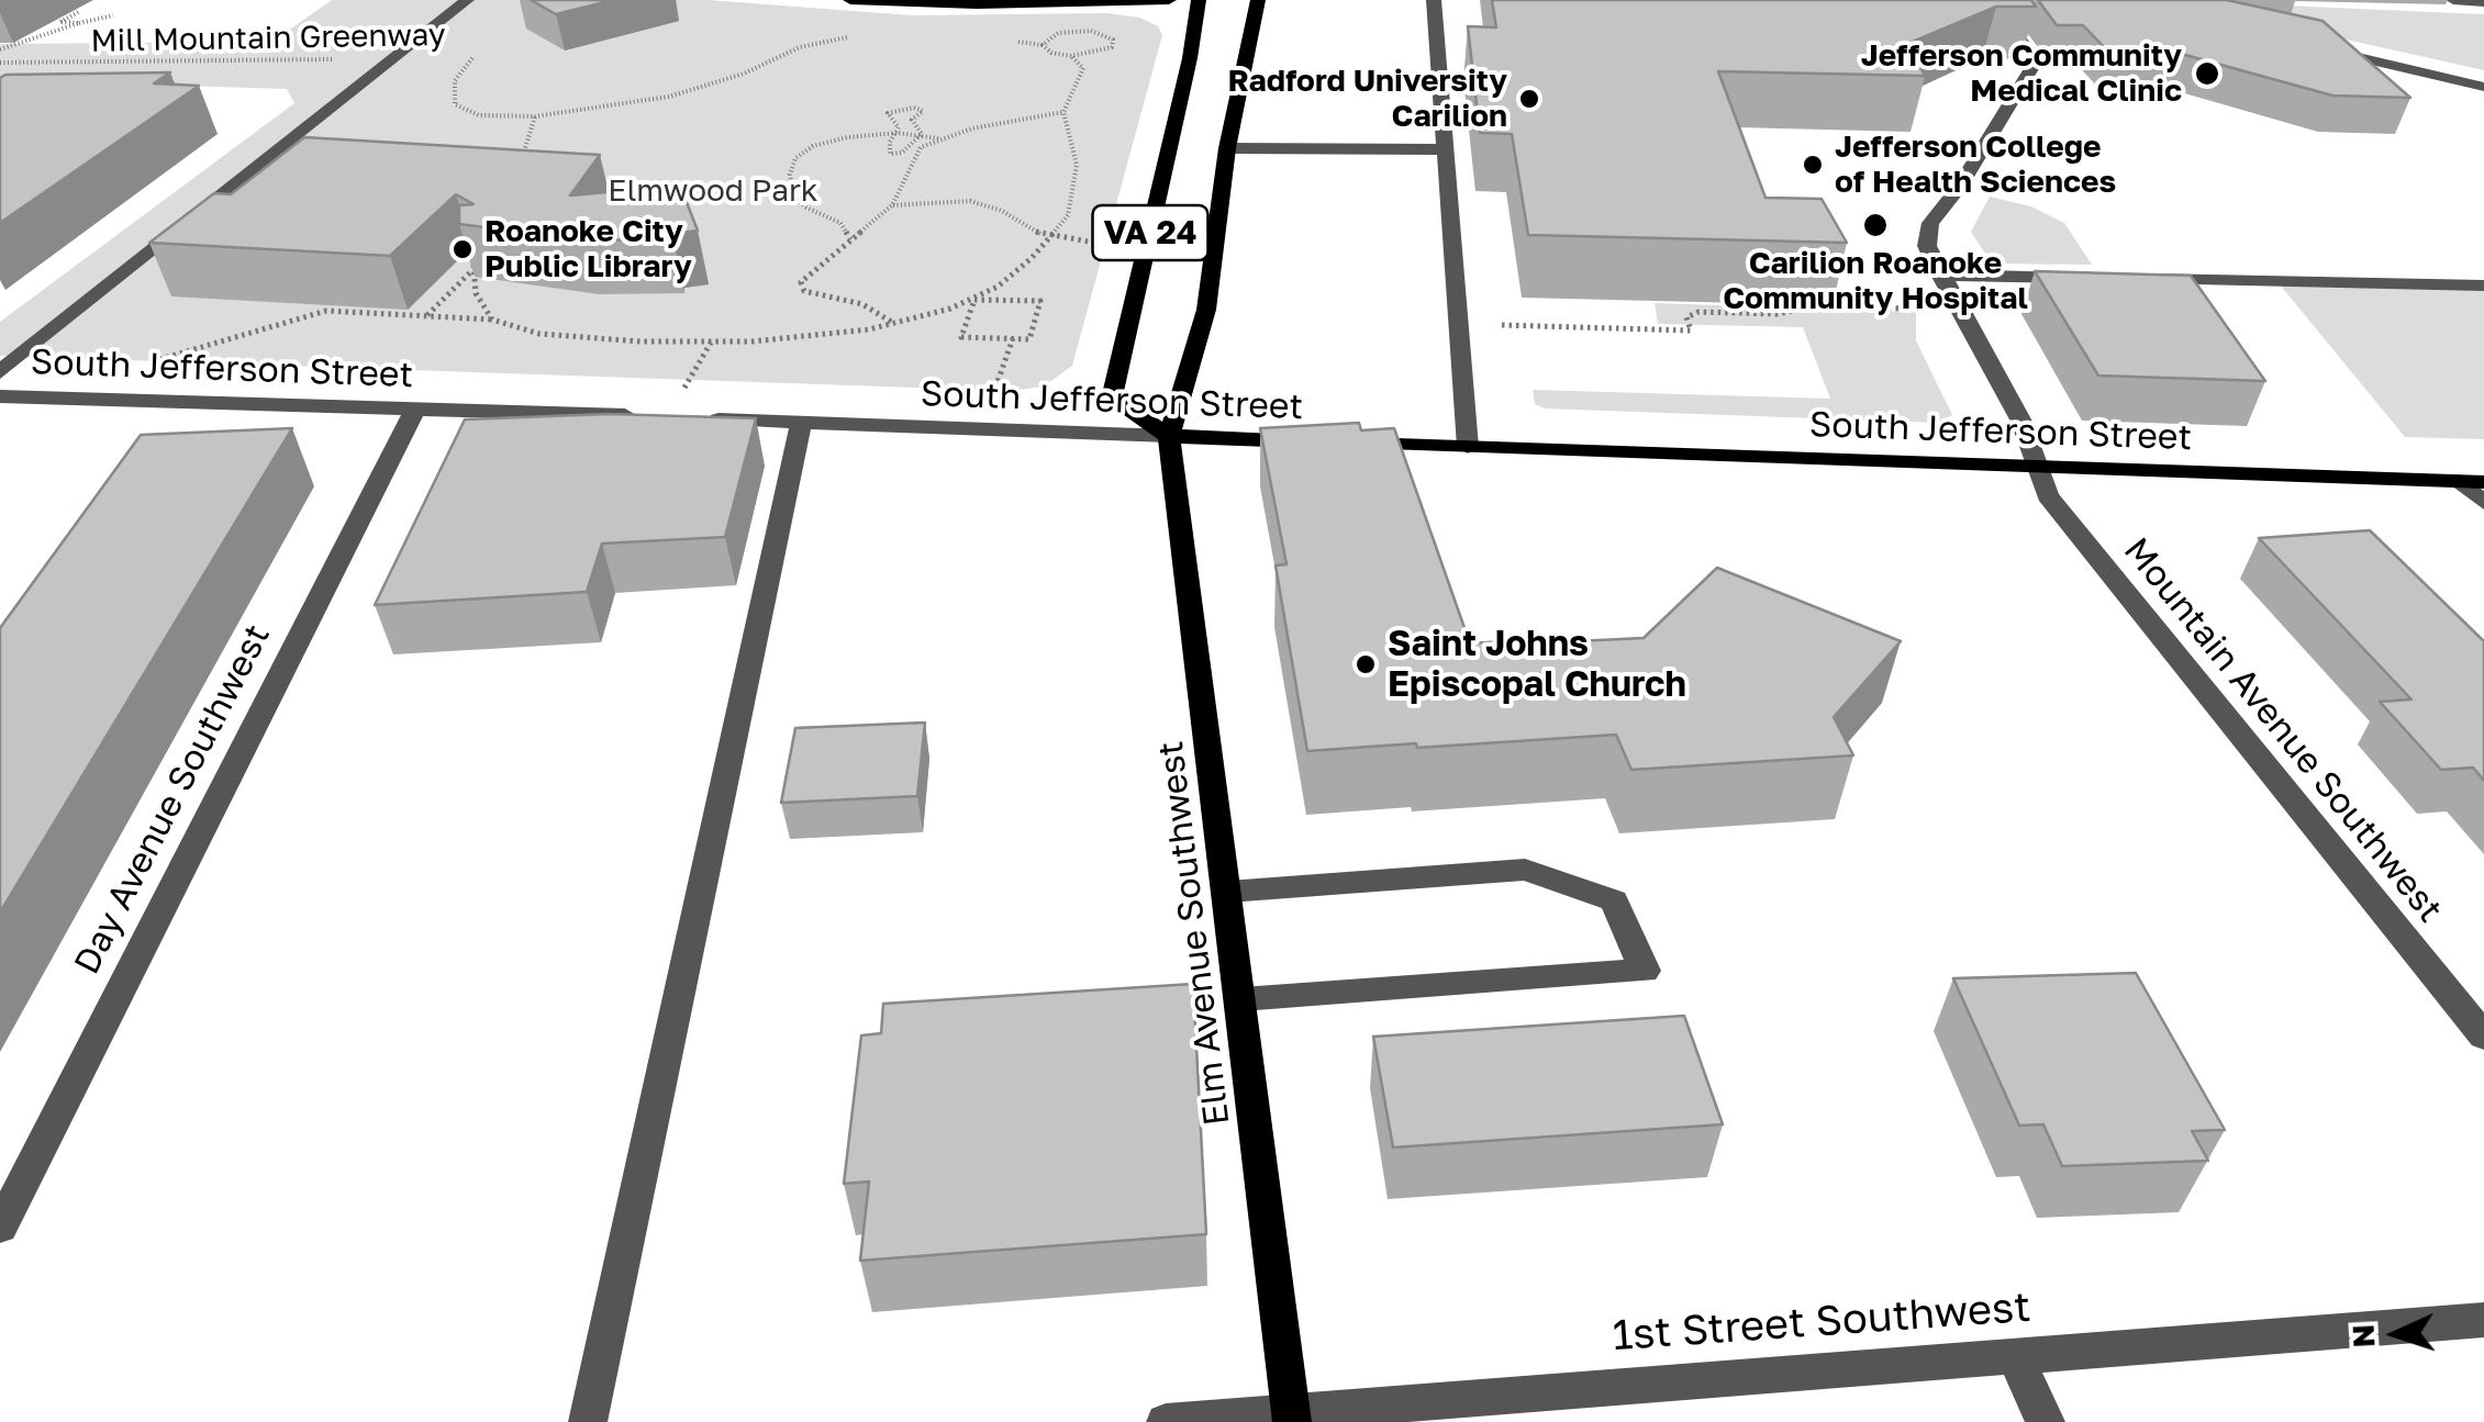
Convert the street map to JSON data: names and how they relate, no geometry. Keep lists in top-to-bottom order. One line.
{"streets":{"main road":["VA 24","South Jefferson Street","Elm Avenue Southwest"],"street":["Mountain Avenue Southwest","Day Avenue Southwest","1st Street Southwest"],"path":["Mill Mountain Greenway"]},"crossings":[["VA 24","South Jefferson Street"],["VA 24","Elm Avenue Southwest"],["South Jefferson Street","Mountain Avenue Southwest"],["South Jefferson Street","Day Avenue Southwest"],["South Jefferson Street","Elm Avenue Southwest"],["Elm Avenue Southwest","1st Street Southwest"]],"parks":["Elmwood Park"],"places":["Jefferson Community Medical Clinic","Radford University Carilion","Jefferson College of Health Sciences","Carilion Roanoke Community Hospital","Roanoke City Public Library","Saint Johns Episcopal Church"],"north":"left"}
